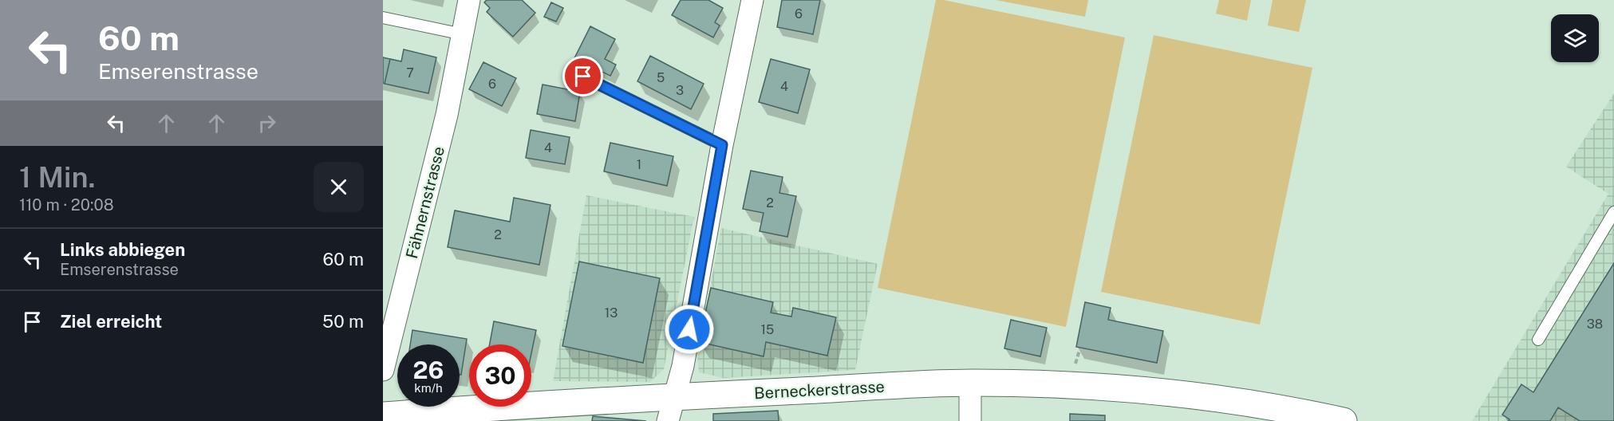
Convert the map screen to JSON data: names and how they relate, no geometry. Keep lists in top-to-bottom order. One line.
{"streets":{"main road":["Berneckerstrasse"],"street":["Fähnernstrasse"]},"house_numbers":["6","7","5","6","4","3","4","1","2","2","13","38","15"],"page":{"turn":["60 m","Emserenstrasse"],"heading":["1 Min.","110 m · 20:08"],"list":[{"name":"Links abbiegen","note":"Emserenstrasse","value":"60 m"},{"name":"Ziel erreicht","value":"50 m"}],"speed":"26 km/h","limit":"30"}}
